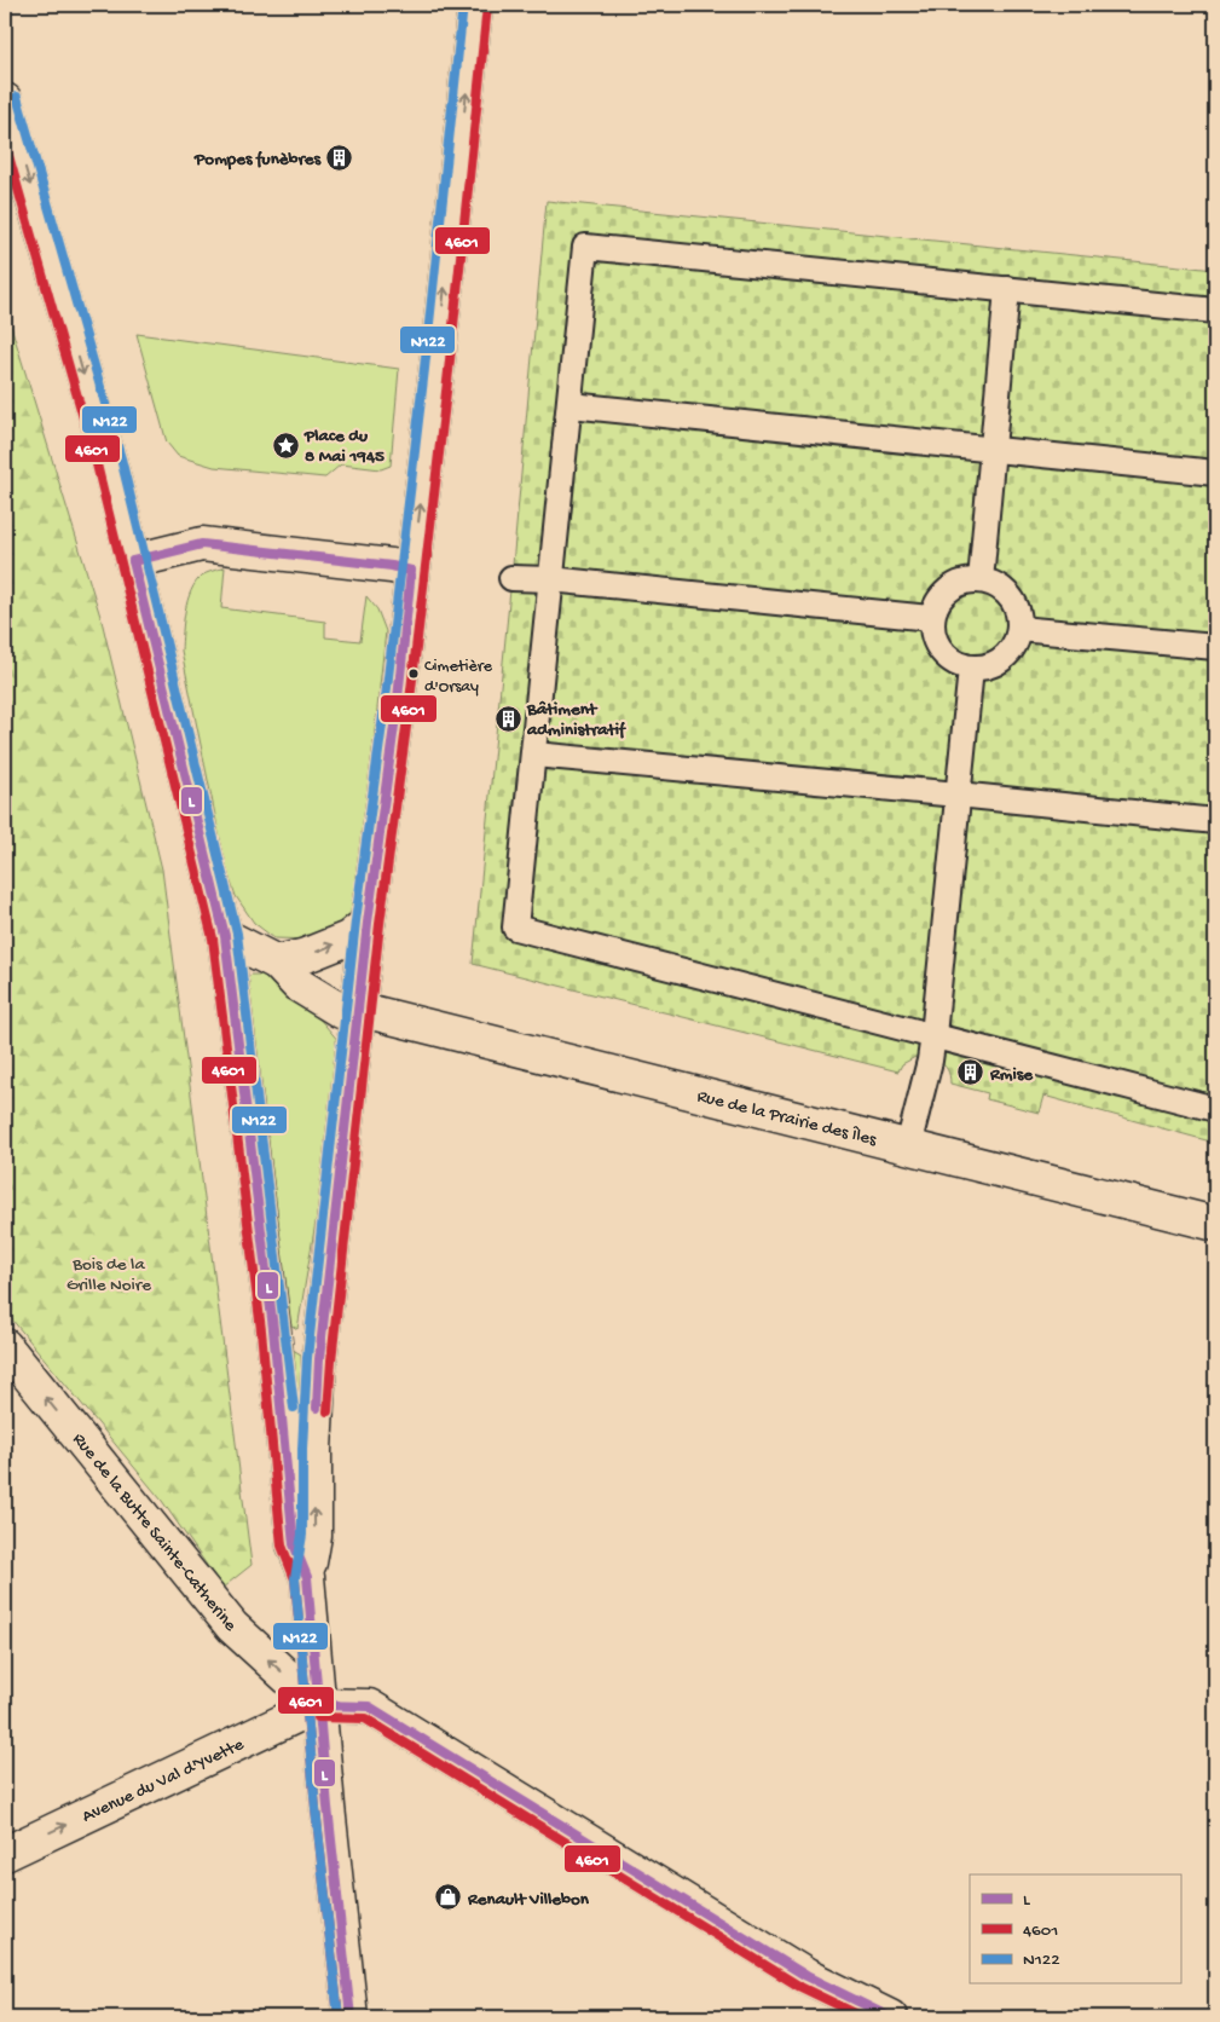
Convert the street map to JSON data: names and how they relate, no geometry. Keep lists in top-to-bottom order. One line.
{"streets":{"main road":["Rue de la Prairie des Îles","Rue de la Butte Sainte-Catherine","Avenue du Val d'Yvette"]},"crossings":[["Rue de la Butte Sainte-Catherine","Avenue du Val d'Yvette"]],"one_way":["Rue de la Butte Sainte-Catherine","Avenue du Val d'Yvette"],"parks":["Bois de la Grille Noire"],"places":{"building":["Pompes funèbres","Bâtiment administratif","Rmise"],"place":["Place du 8 Mai 1945"],"other":["Cimetière d'Orsay"],"shop":["Renault Villebon"]},"lines":["transit line N122","transit line 4601","transit line L"],"legend":["L","4601","N122"]}
